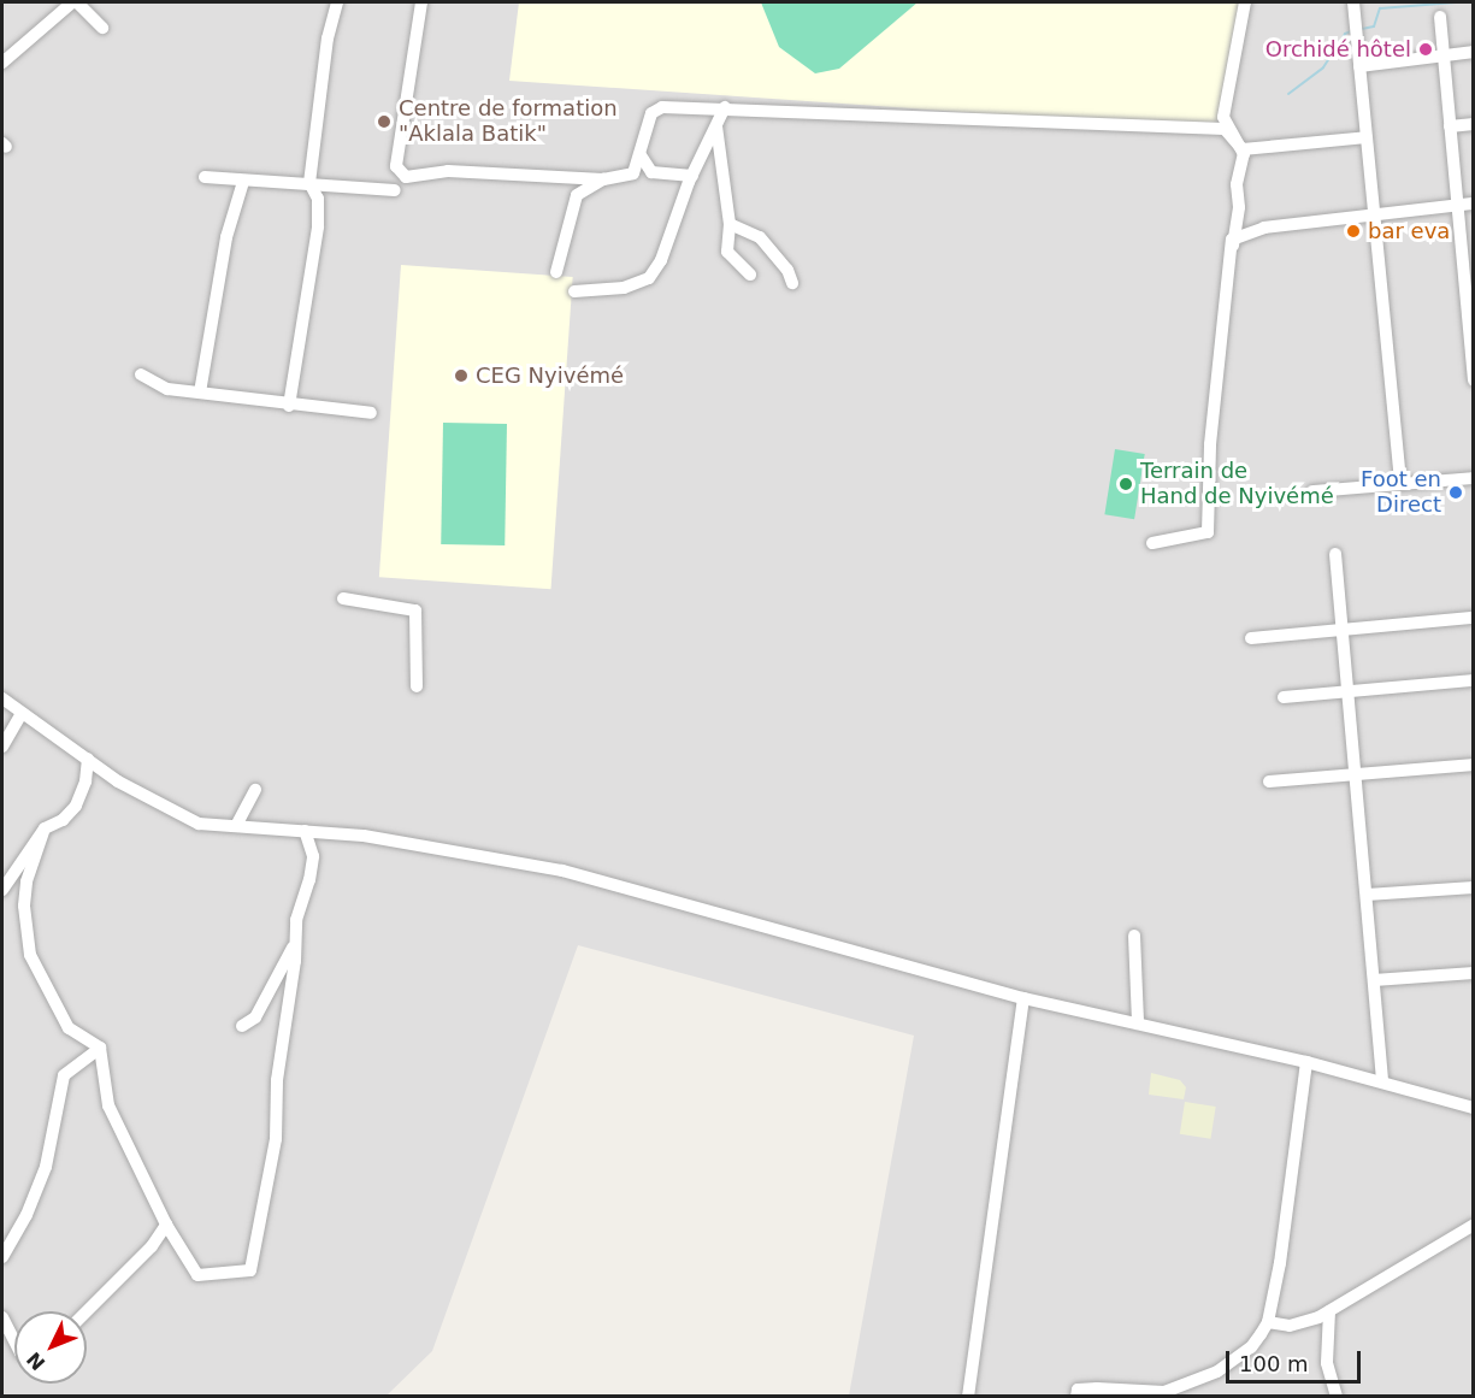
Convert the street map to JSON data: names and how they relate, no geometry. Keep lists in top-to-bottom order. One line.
{"places":["Orchidé hôtel","Centre de formation \"Aklala Batik\"","bar eva","CEG Nyivémé","Terrain de Hand de Nyivémé","Foot en Direct"],"scale_bar":"100 m","north":"bottom left"}
